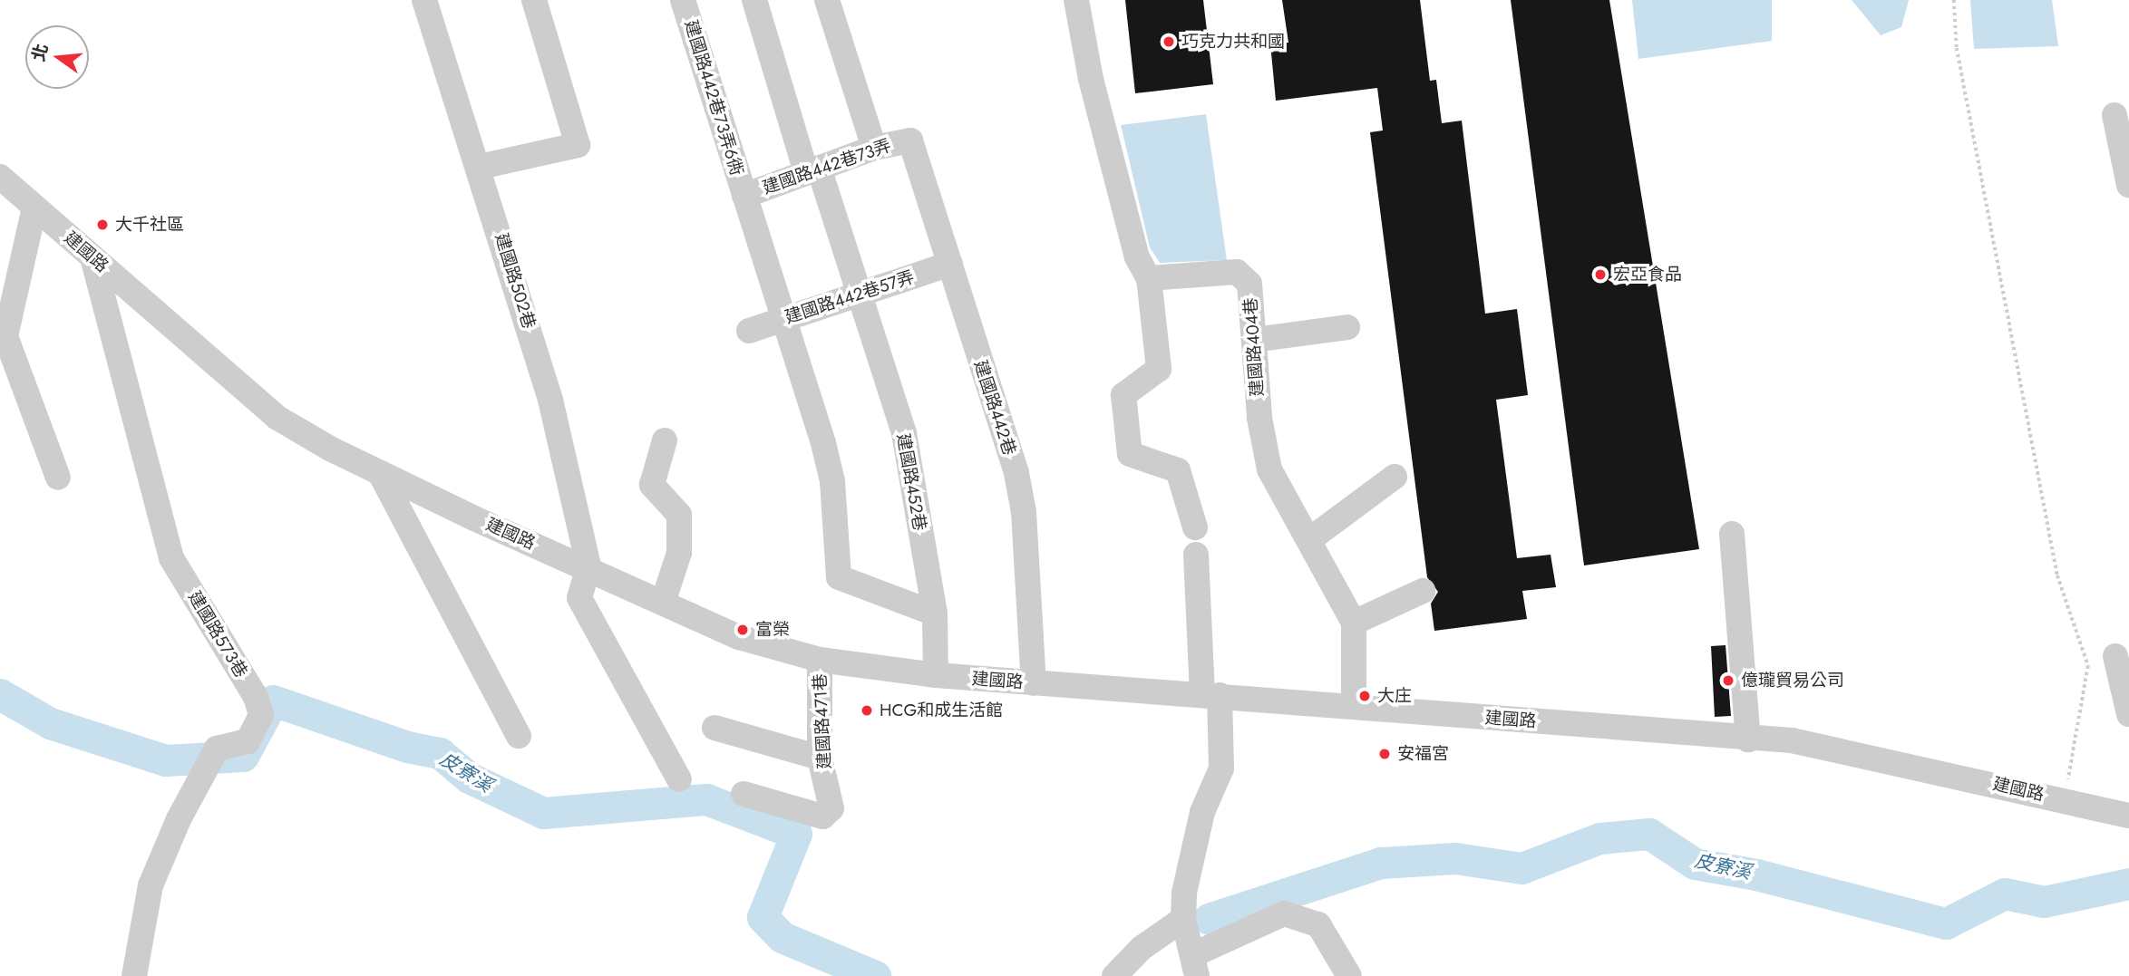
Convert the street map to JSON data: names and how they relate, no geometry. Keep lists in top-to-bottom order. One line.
{"streets":{"street":["建國路442巷73弄6衖","建國路442巷73弄","建國路","建國路502巷","建國路442巷57弄","建國路404巷","建國路442巷","建國路452巷","建國路573巷","建國路471巷"]},"crossings":[["建國路442巷73弄6衖","建國路442巷73弄"],["建國路442巷73弄6衖","建國路442巷57弄"],["建國路442巷73弄6衖","建國路452巷"],["建國路442巷73弄","建國路442巷"],["建國路442巷73弄","建國路452巷"],["建國路","建國路502巷"],["建國路","建國路404巷"],["建國路","建國路442巷"],["建國路","建國路452巷"],["建國路","建國路573巷"],["建國路","建國路471巷"],["建國路442巷57弄","建國路442巷"],["建國路442巷57弄","建國路452巷"]],"water":["皮寮溪"],"places":["巧克力共和國","大千社區","宏亞食品","富榮","億瓏貿易公司","大庄","HCG和成生活館","安福宮"],"north":"left"}
